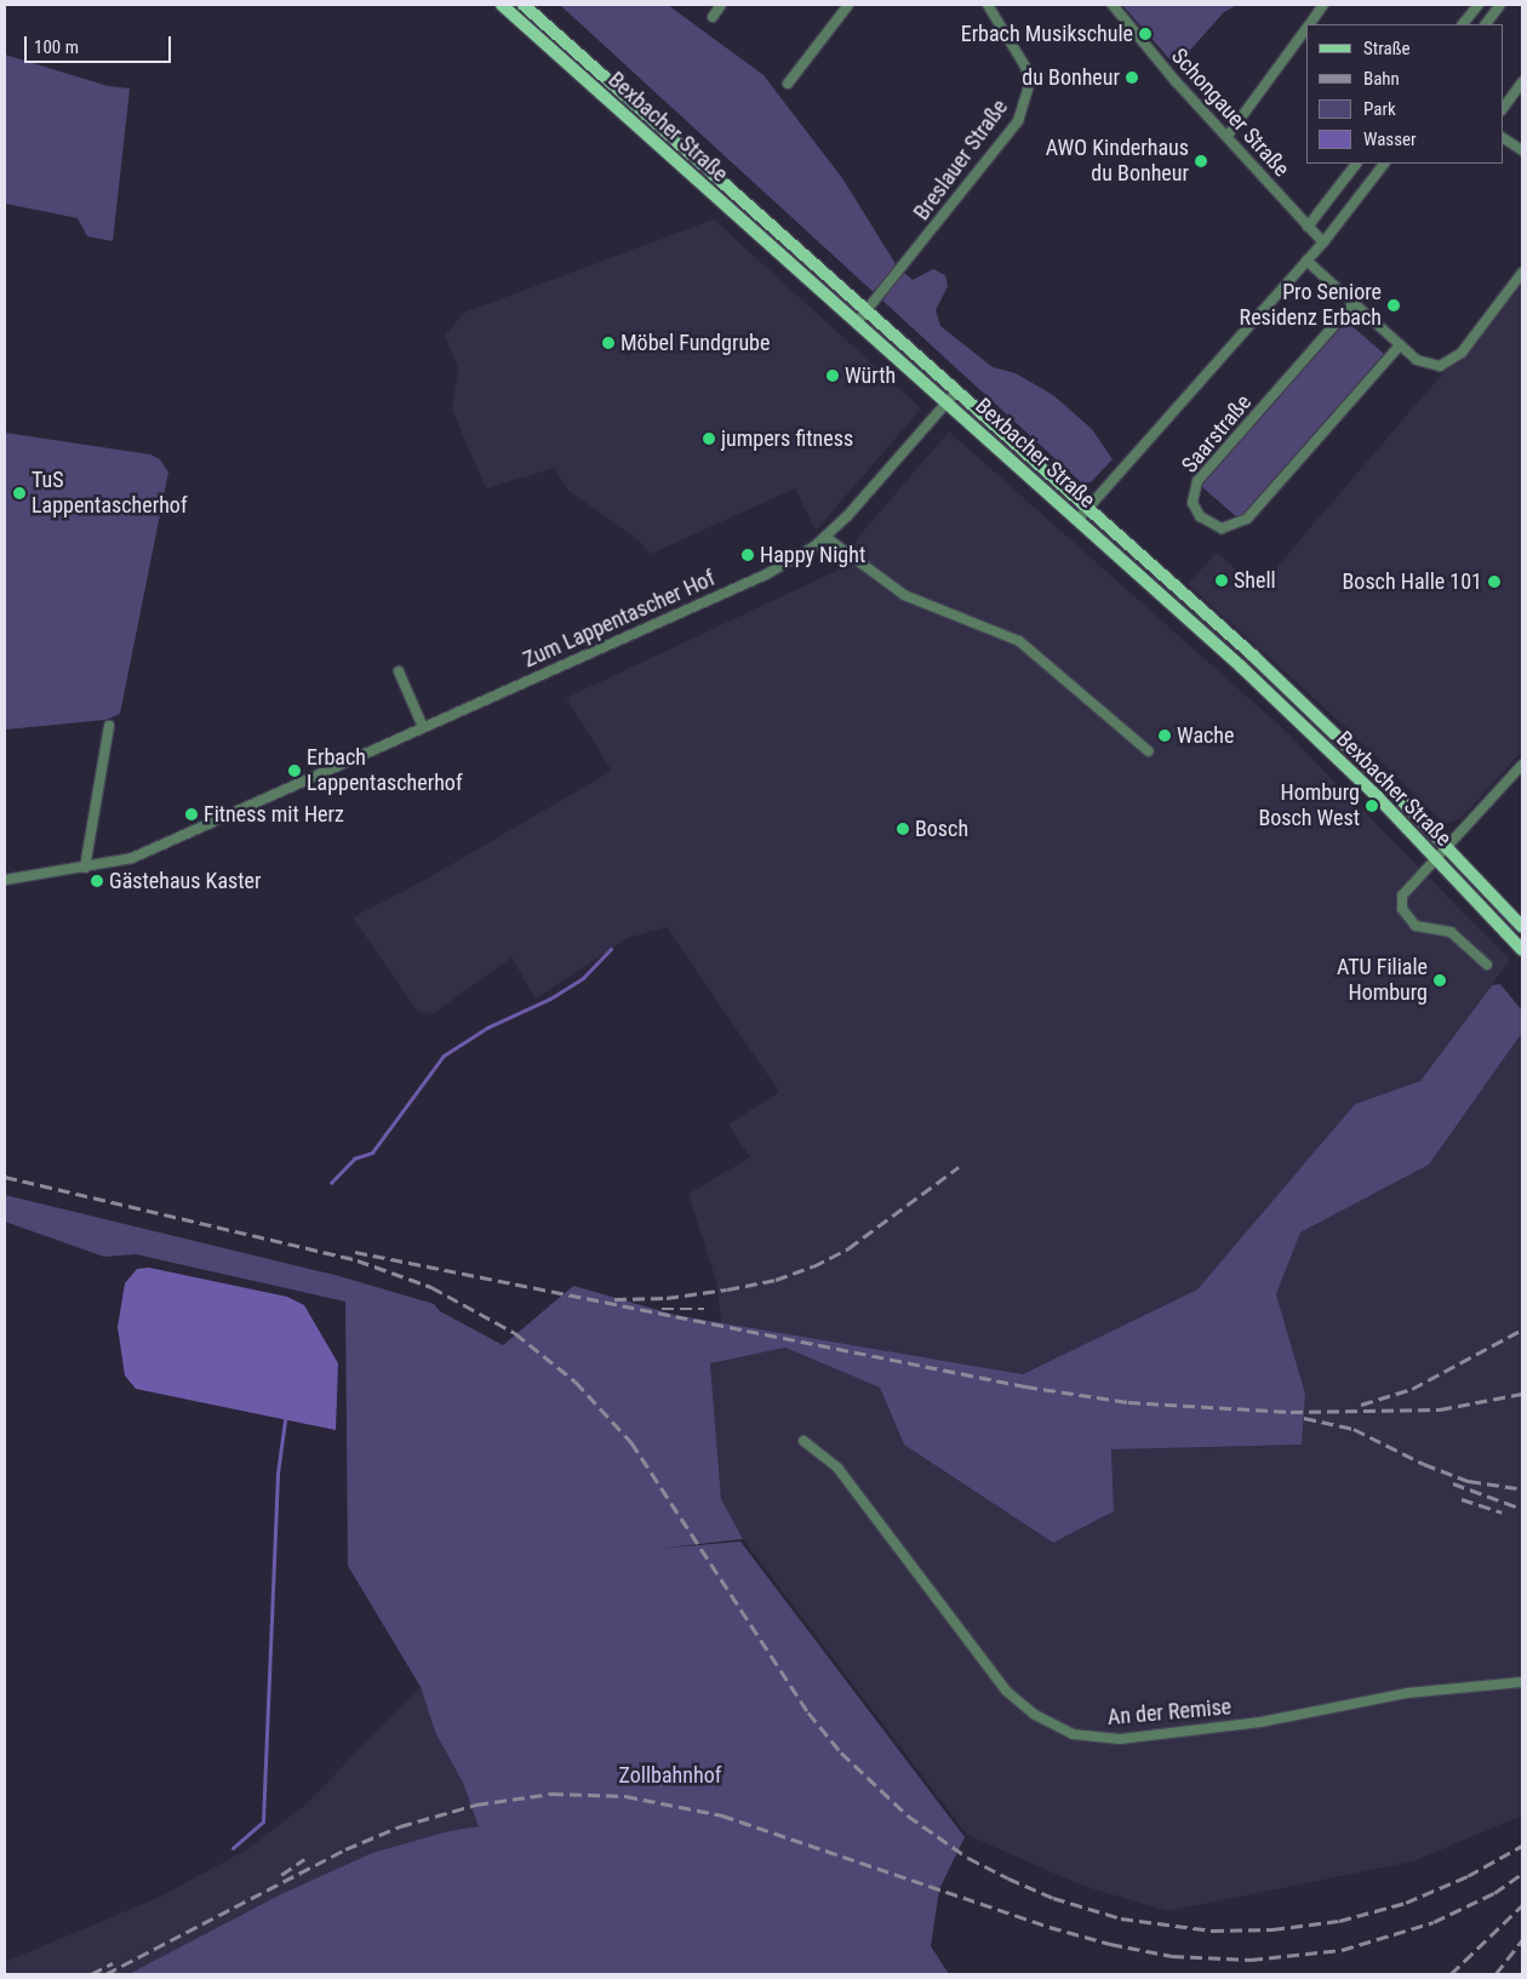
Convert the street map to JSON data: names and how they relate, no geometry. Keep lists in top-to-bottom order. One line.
{"streets":{"main road":["Bexbacher Straße"],"street":["Schongauer Straße","Breslauer Straße","Saarstraße","Zum Lappentascher Hof","An der Remise"]},"crossings":[["Bexbacher Straße","Breslauer Straße"],["Bexbacher Straße","Zum Lappentascher Hof"]],"parks":["Zollbahnhof"],"places":["Erbach Musikschule","du Bonheur","AWO Kinderhaus du Bonheur","Pro Seniore Residenz Erbach","Möbel Fundgrube","Würth","jumpers fitness","TuS Lappentascherhof","Happy Night","Shell","Bosch Halle 101","Wache","Erbach Lappentascherhof","Homburg Bosch West","Fitness mit Herz","Bosch","Gästehaus Kaster","ATU Filiale Homburg"],"legend":["Straße","Bahn","Park","Wasser"],"scale_bar":"100 m"}
